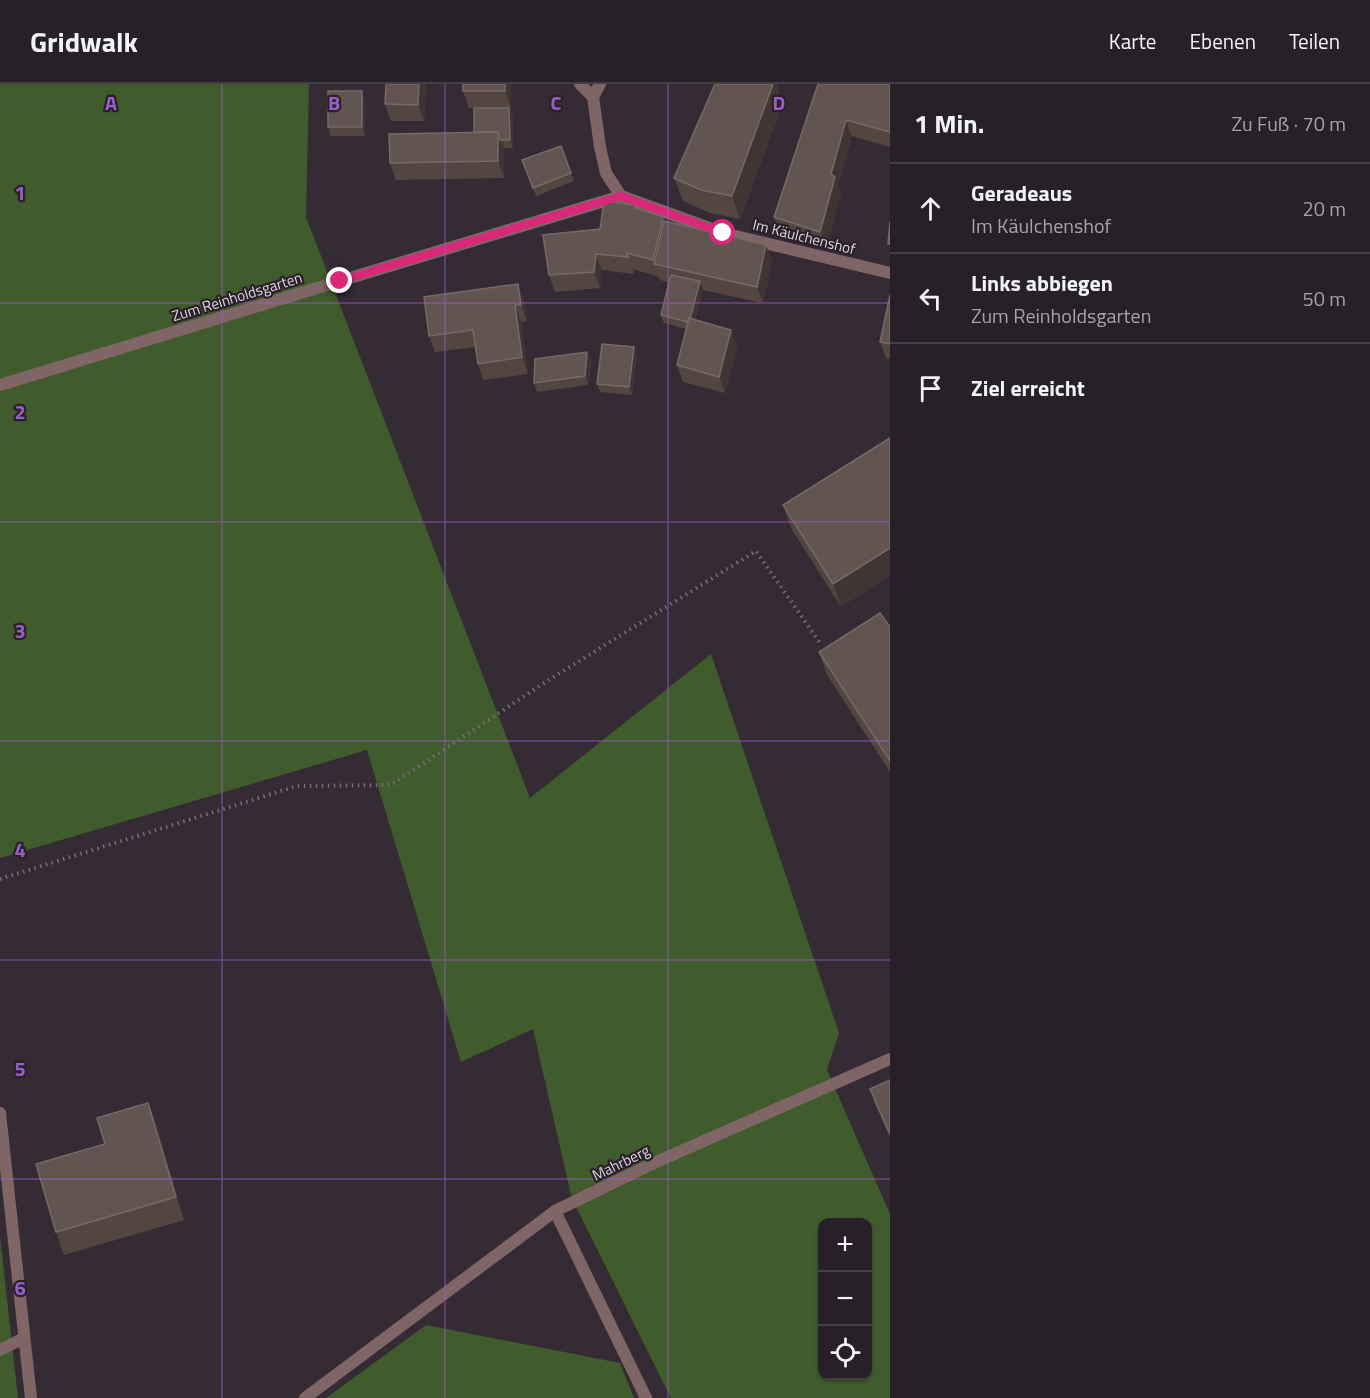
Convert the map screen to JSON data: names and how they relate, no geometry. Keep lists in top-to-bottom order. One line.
{"streets":{"street":["Im Käulchenshof","Zum Reinholdsgarten","Mahrberg"]},"crossings":[["Im Käulchenshof","Zum Reinholdsgarten"]],"page":{"header":"Gridwalk","nav":["Karte","Ebenen","Teilen"],"heading":["1 Min.","Zu Fuß · 70 m"],"list":[["Geradeaus","Im Käulchenshof","20 m"],["Links abbiegen","Zum Reinholdsgarten","50 m"],"Ziel erreicht"],"map_buttons":["+","−"]},"grid":{"columns":["A","B","C","D"],"rows":["1","2","3","4","5","6"]}}
